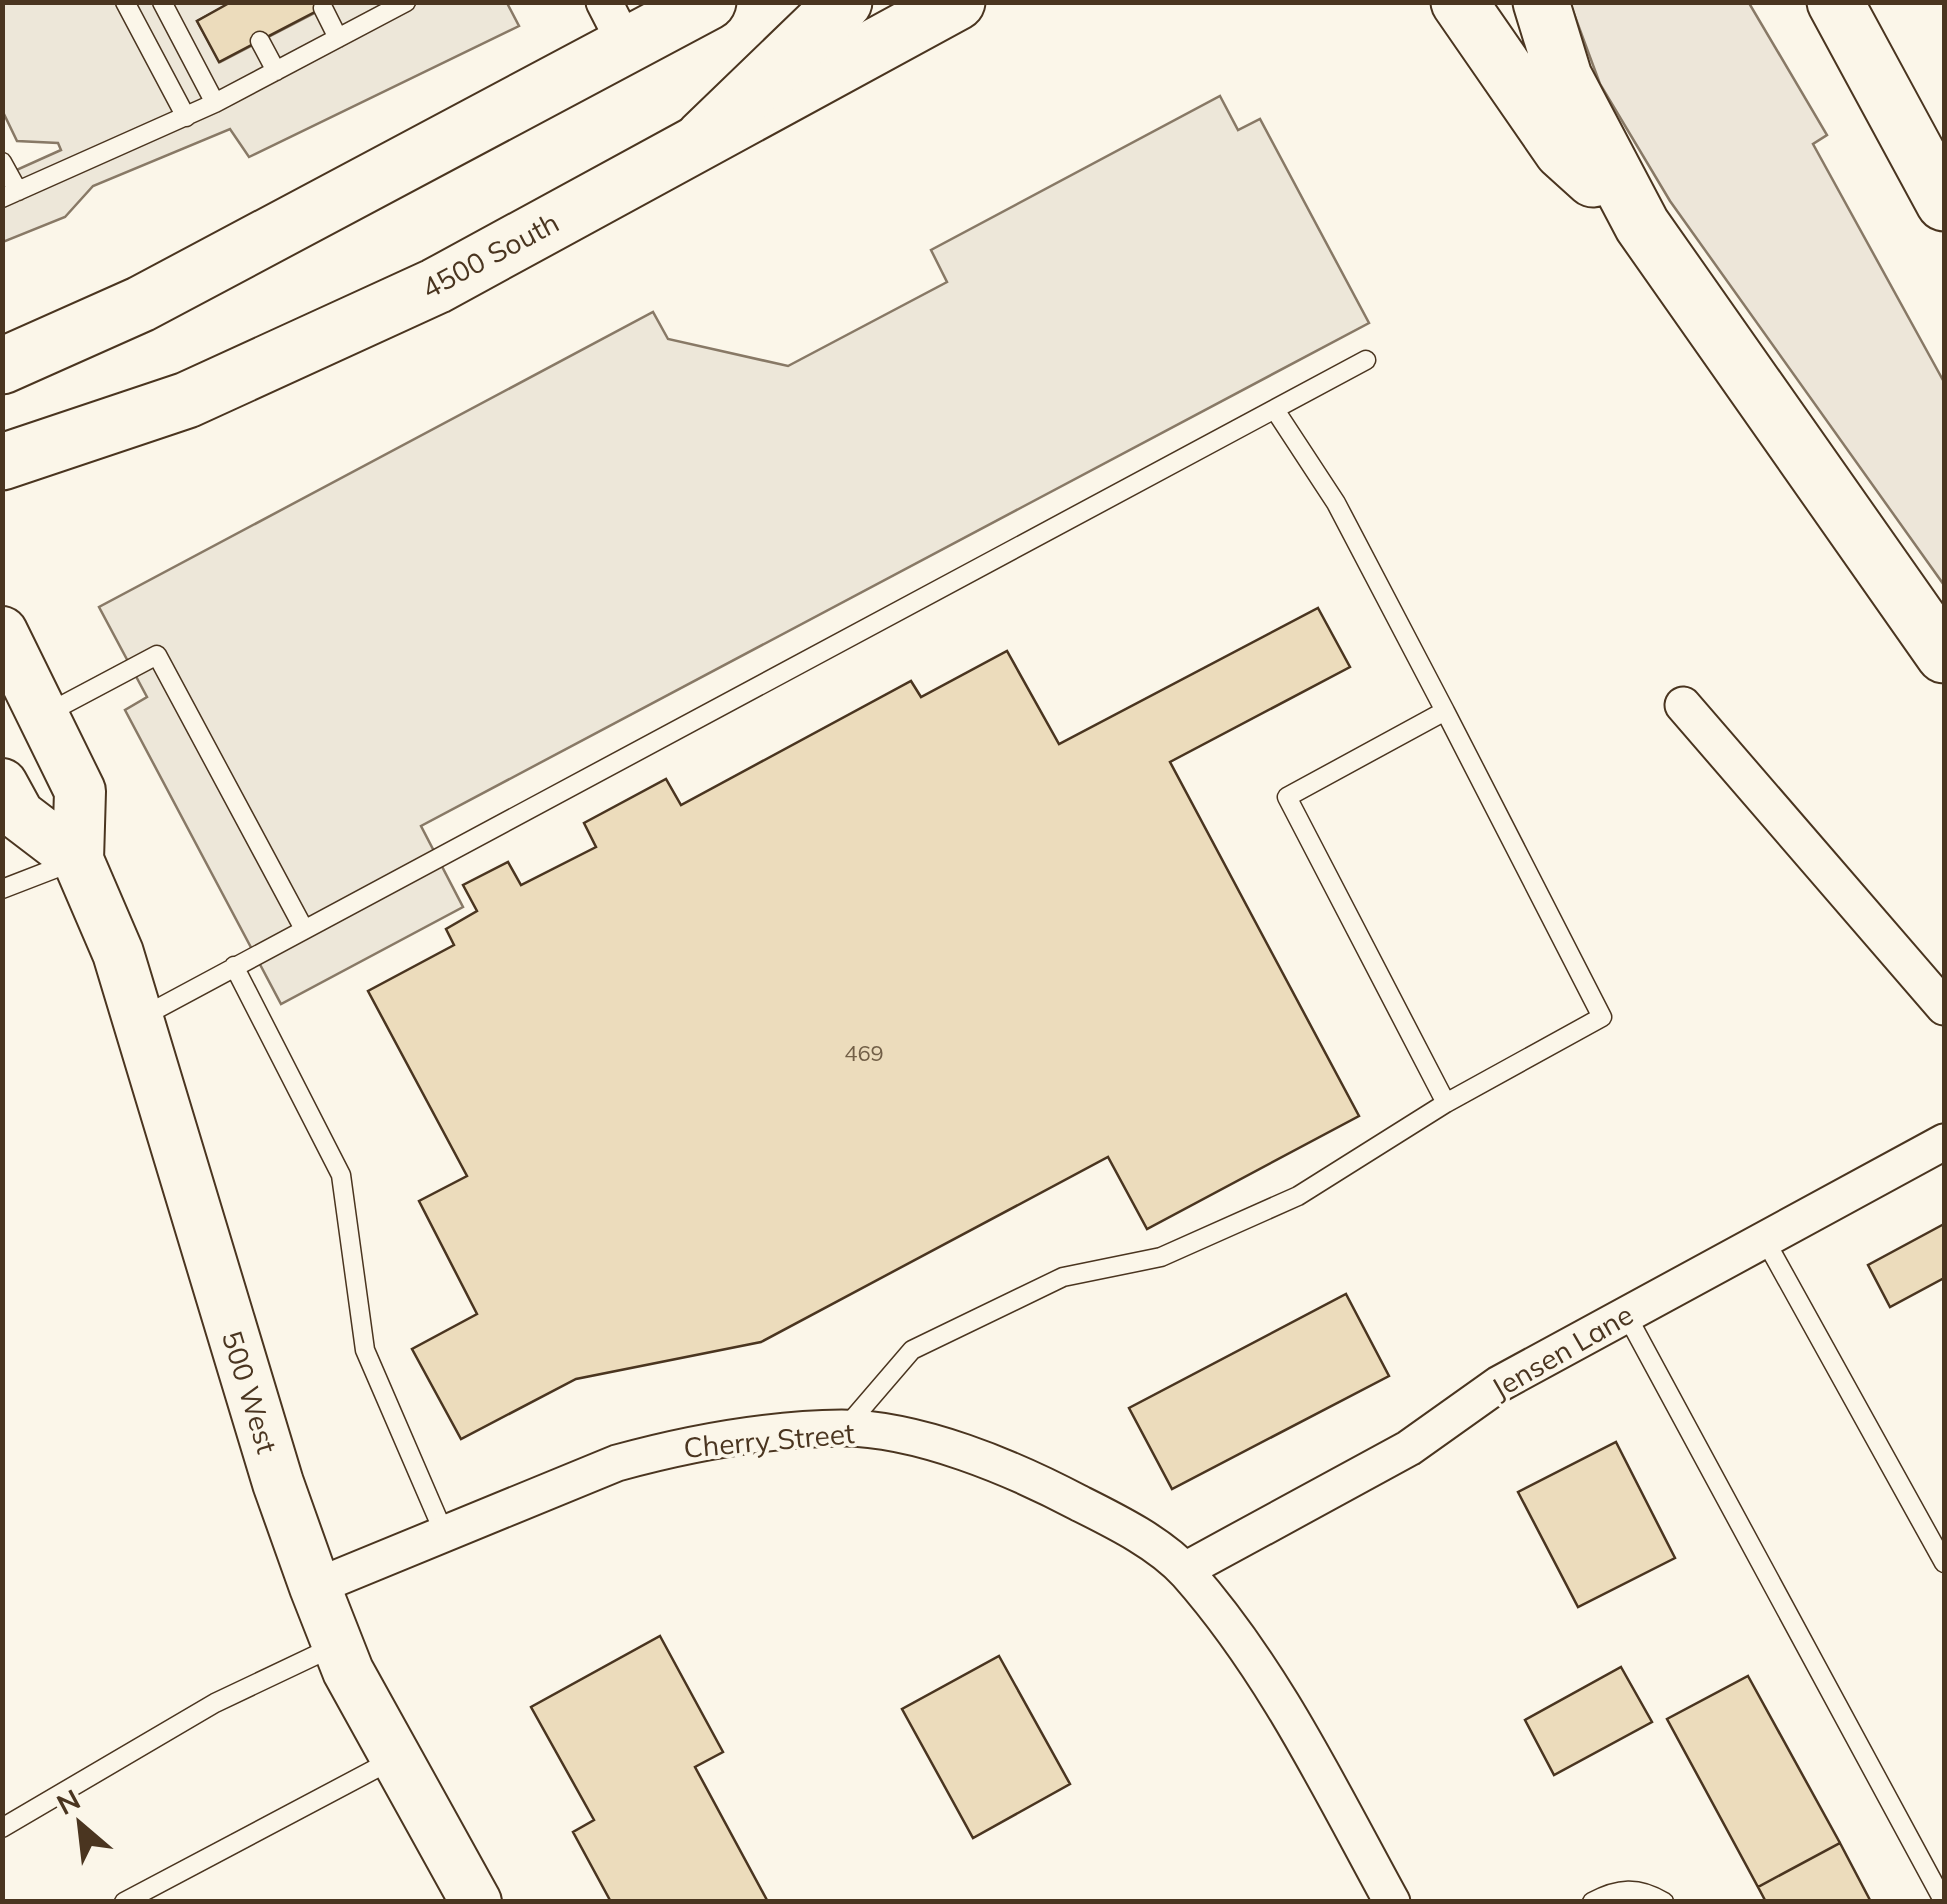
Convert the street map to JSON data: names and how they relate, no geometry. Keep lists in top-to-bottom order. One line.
{"streets":{"main road":["4500 South","500 West"],"street":["Jensen Lane","Cherry Street"]},"crossings":[["Jensen Lane","Cherry Street"],["500 West","Cherry Street"]],"house_numbers":["469"],"north":"top left"}
